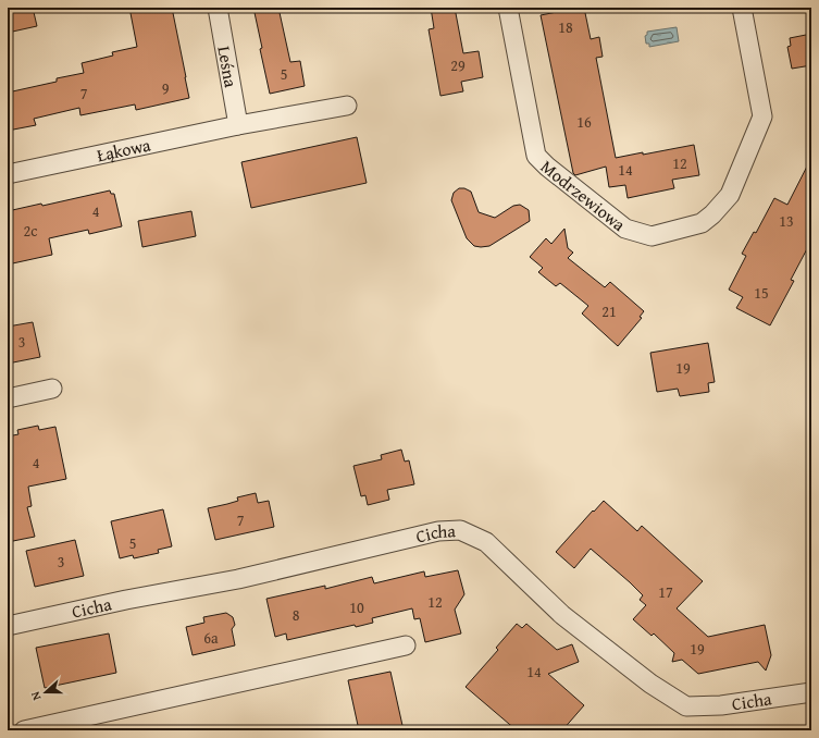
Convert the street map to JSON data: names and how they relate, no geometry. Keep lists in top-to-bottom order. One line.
{"streets":{"street":["Leśna","Łąkowa","Modrzewiowa","Cicha"]},"crossings":[["Leśna","Łąkowa"]],"house_numbers":["18","29","5","9","7","16","12","14","4","13","2c","15","21","3","19","4","7","5","3","17","12","10","8","6a","19","14"],"north":"left"}
